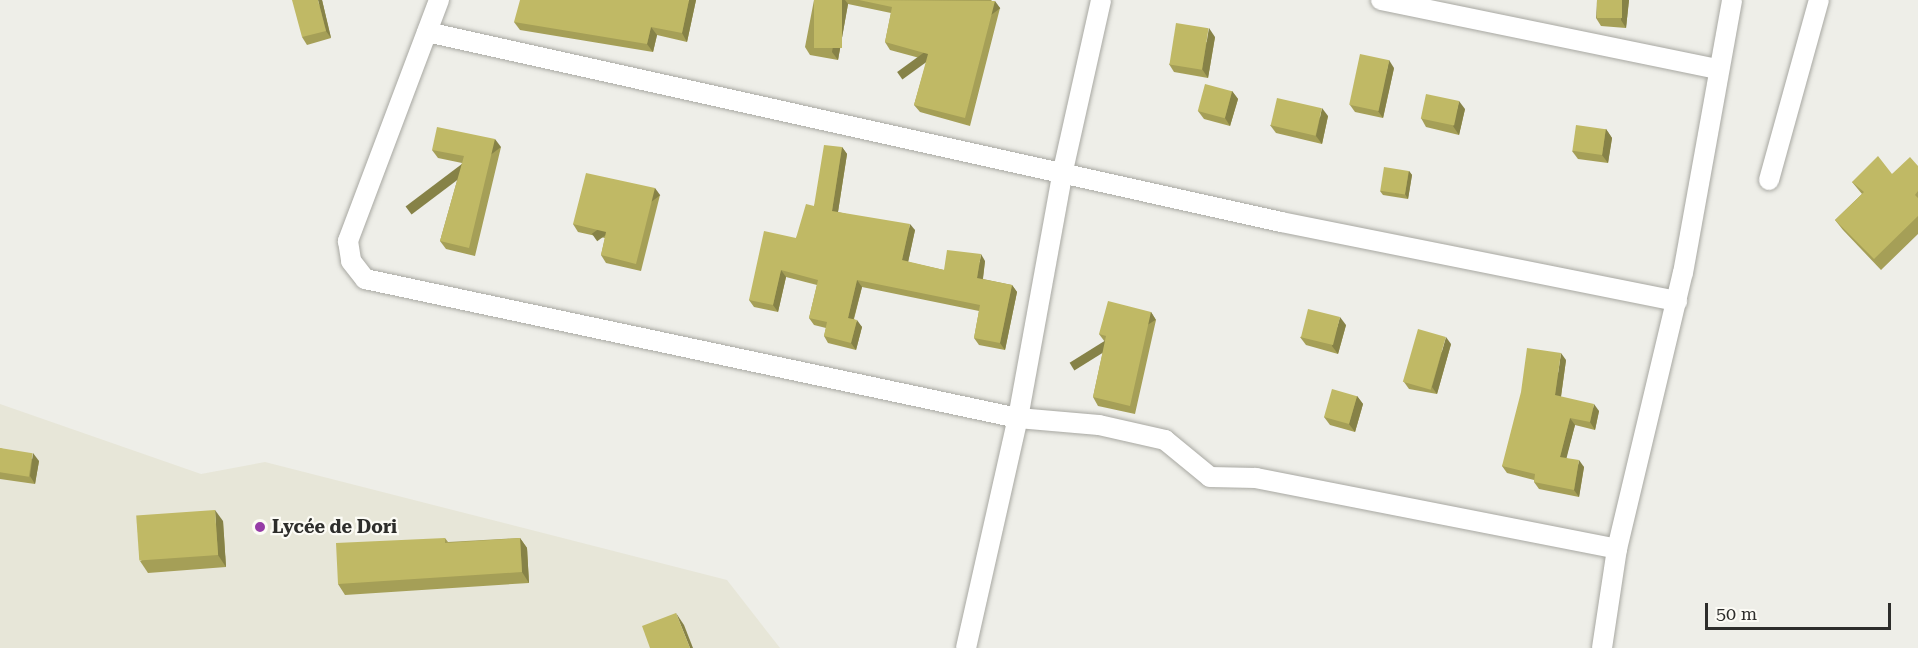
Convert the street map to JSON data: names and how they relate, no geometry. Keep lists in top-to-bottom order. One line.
{"places":["Lycée de Dori"],"scale_bar":"50 m"}
